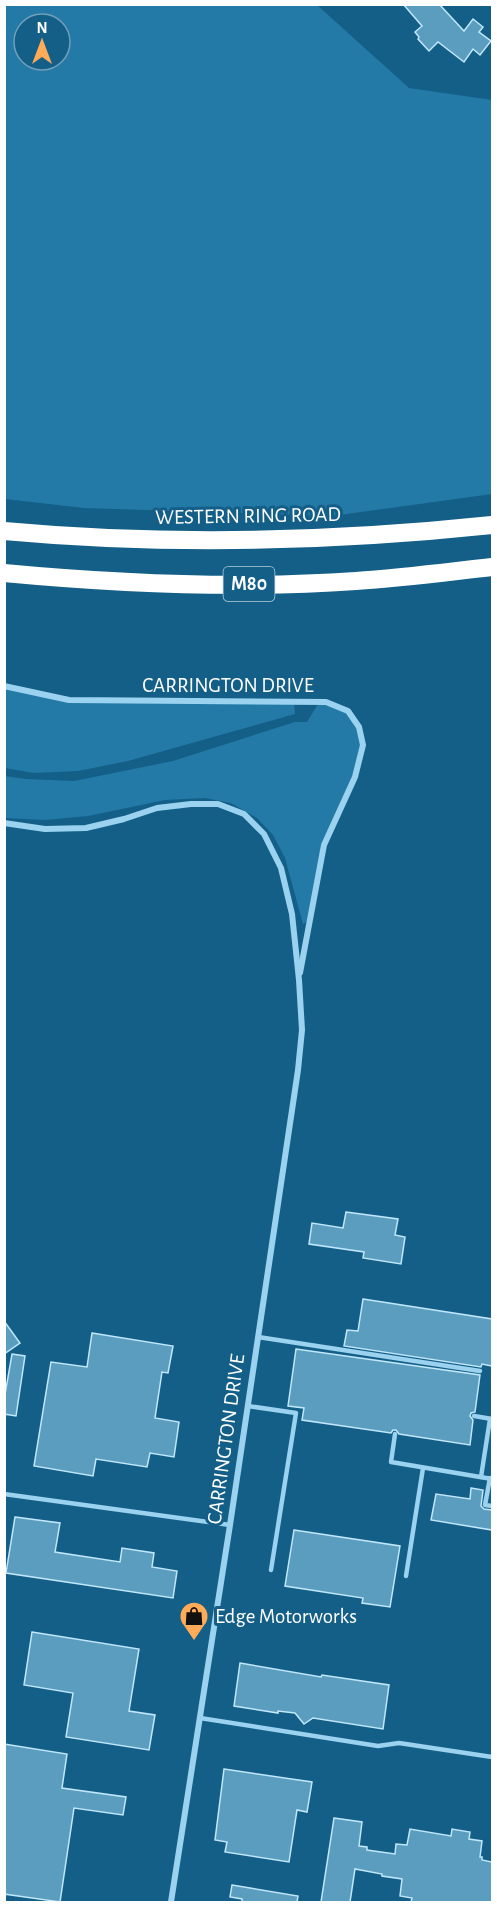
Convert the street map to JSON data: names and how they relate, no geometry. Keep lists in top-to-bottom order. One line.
{"streets":{"highway":["WESTERN RING ROAD","M80"],"street":["CARRINGTON DRIVE"]},"places":{"shop":["Edge Motorworks"]},"north":"top"}
